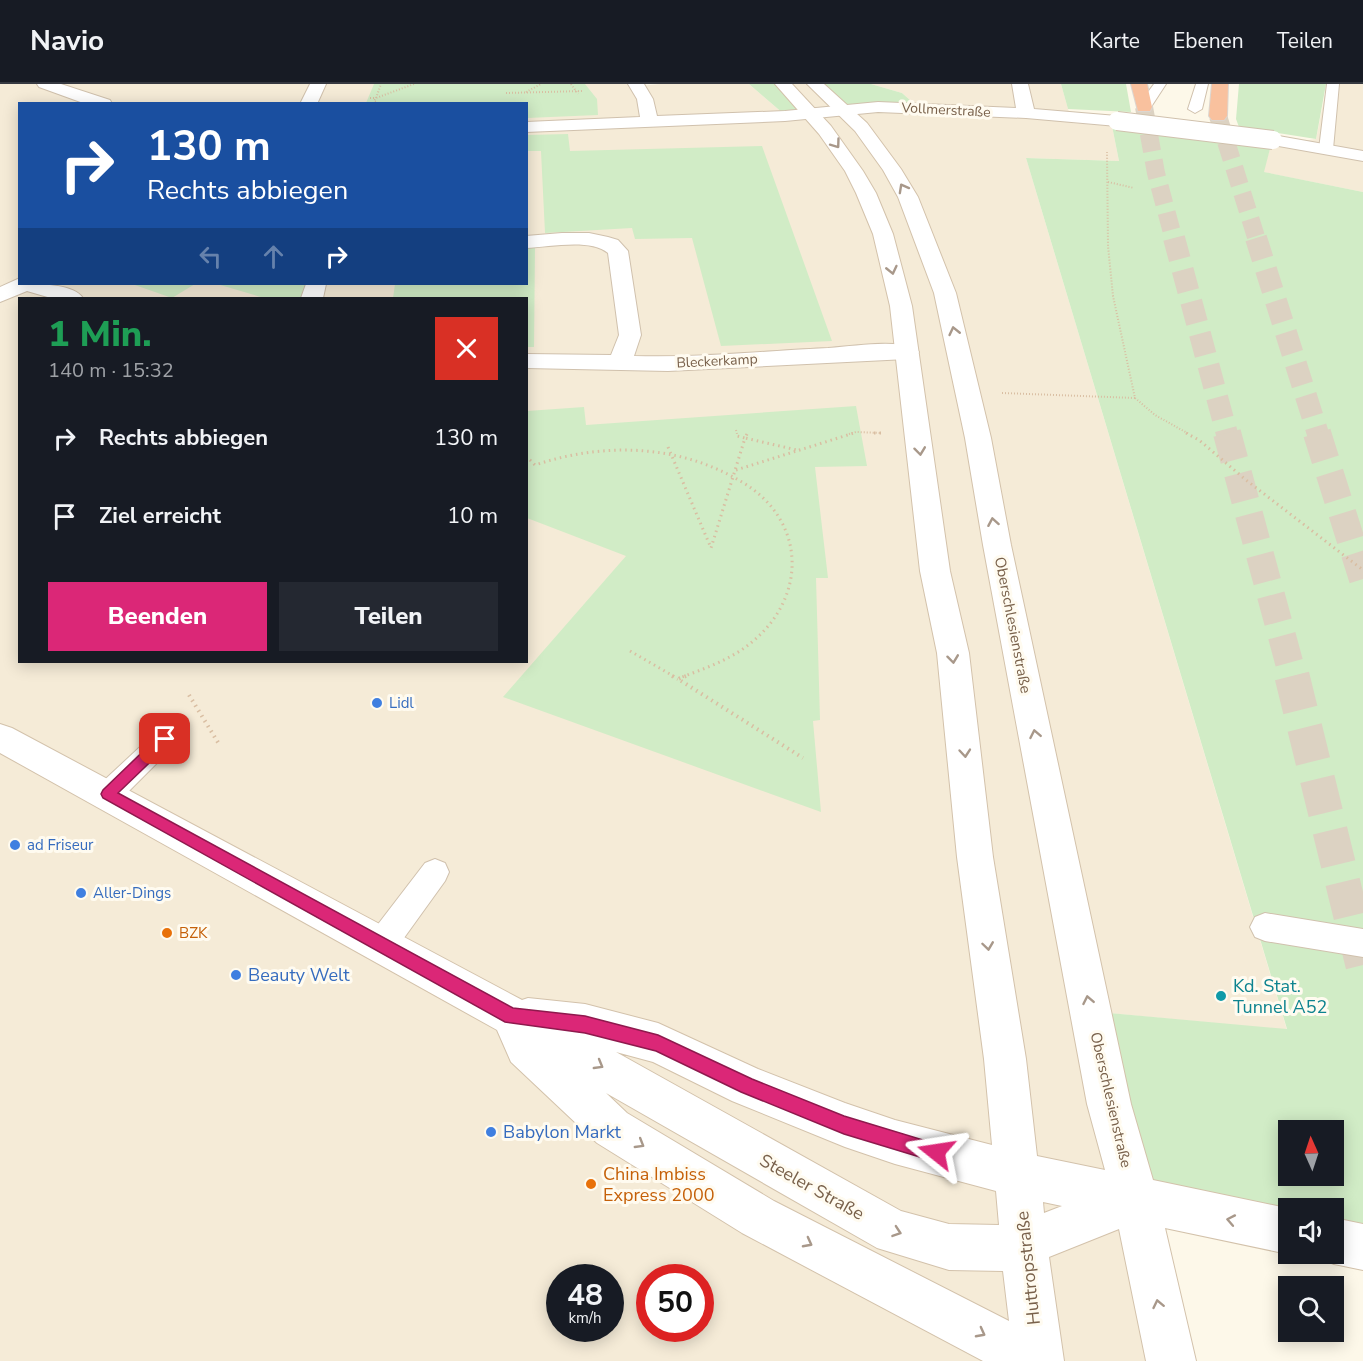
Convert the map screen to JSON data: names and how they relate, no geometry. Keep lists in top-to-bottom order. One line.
{"streets":{"main road":["Vollmerstraße","Bleckerkamp","Oberschlesienstraße","Steeler Straße","Huttropstraße"]},"crossings":[["Vollmerstraße","Oberschlesienstraße"],["Bleckerkamp","Oberschlesienstraße"],["Oberschlesienstraße","Steeler Straße"],["Oberschlesienstraße","Huttropstraße"],["Steeler Straße","Huttropstraße"]],"places":["Lidl","ad Friseur","Aller-Dings","BZK","Beauty Welt","Kd. Stat. Tunnel A52","Babylon Markt","China Imbiss Express 2000"],"north":"top","page":{"header":"Navio","nav":["Karte","Ebenen","Teilen"],"turn":["130 m","Rechts abbiegen"],"heading":["1 Min.","140 m · 15:32"],"list":[{"name":"Rechts abbiegen","value":"130 m"},{"name":"Ziel erreicht","value":"10 m"}],"buttons":["Beenden","Teilen"],"speed":"48 km/h","limit":"50"}}
